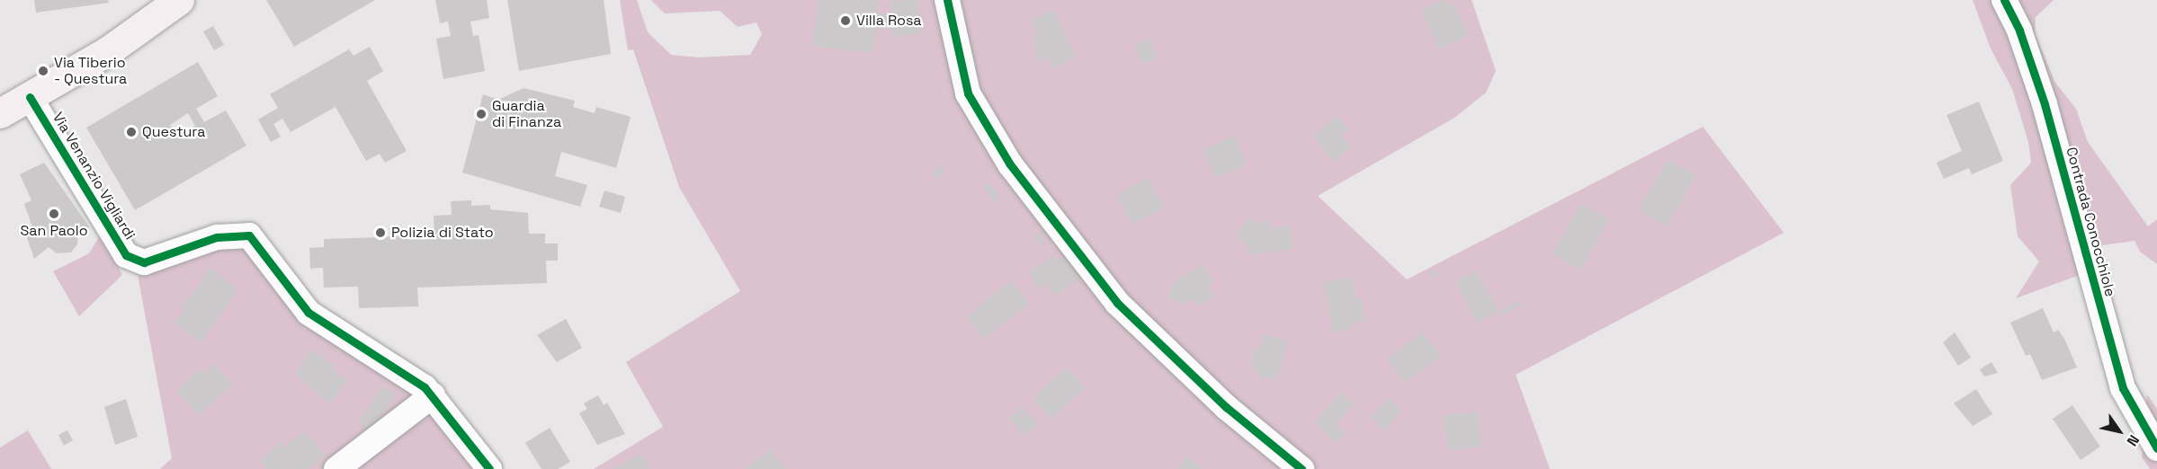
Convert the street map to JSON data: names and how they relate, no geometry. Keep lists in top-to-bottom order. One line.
{"streets":{"street":["Via Venanzio Vigliardi","Contrada Conocchiole"]},"places":["Villa Rosa","Via Tiberio - Questura","Guardia di Finanza","Questura","San Paolo","Polizia di Stato"],"north":"bottom right"}
